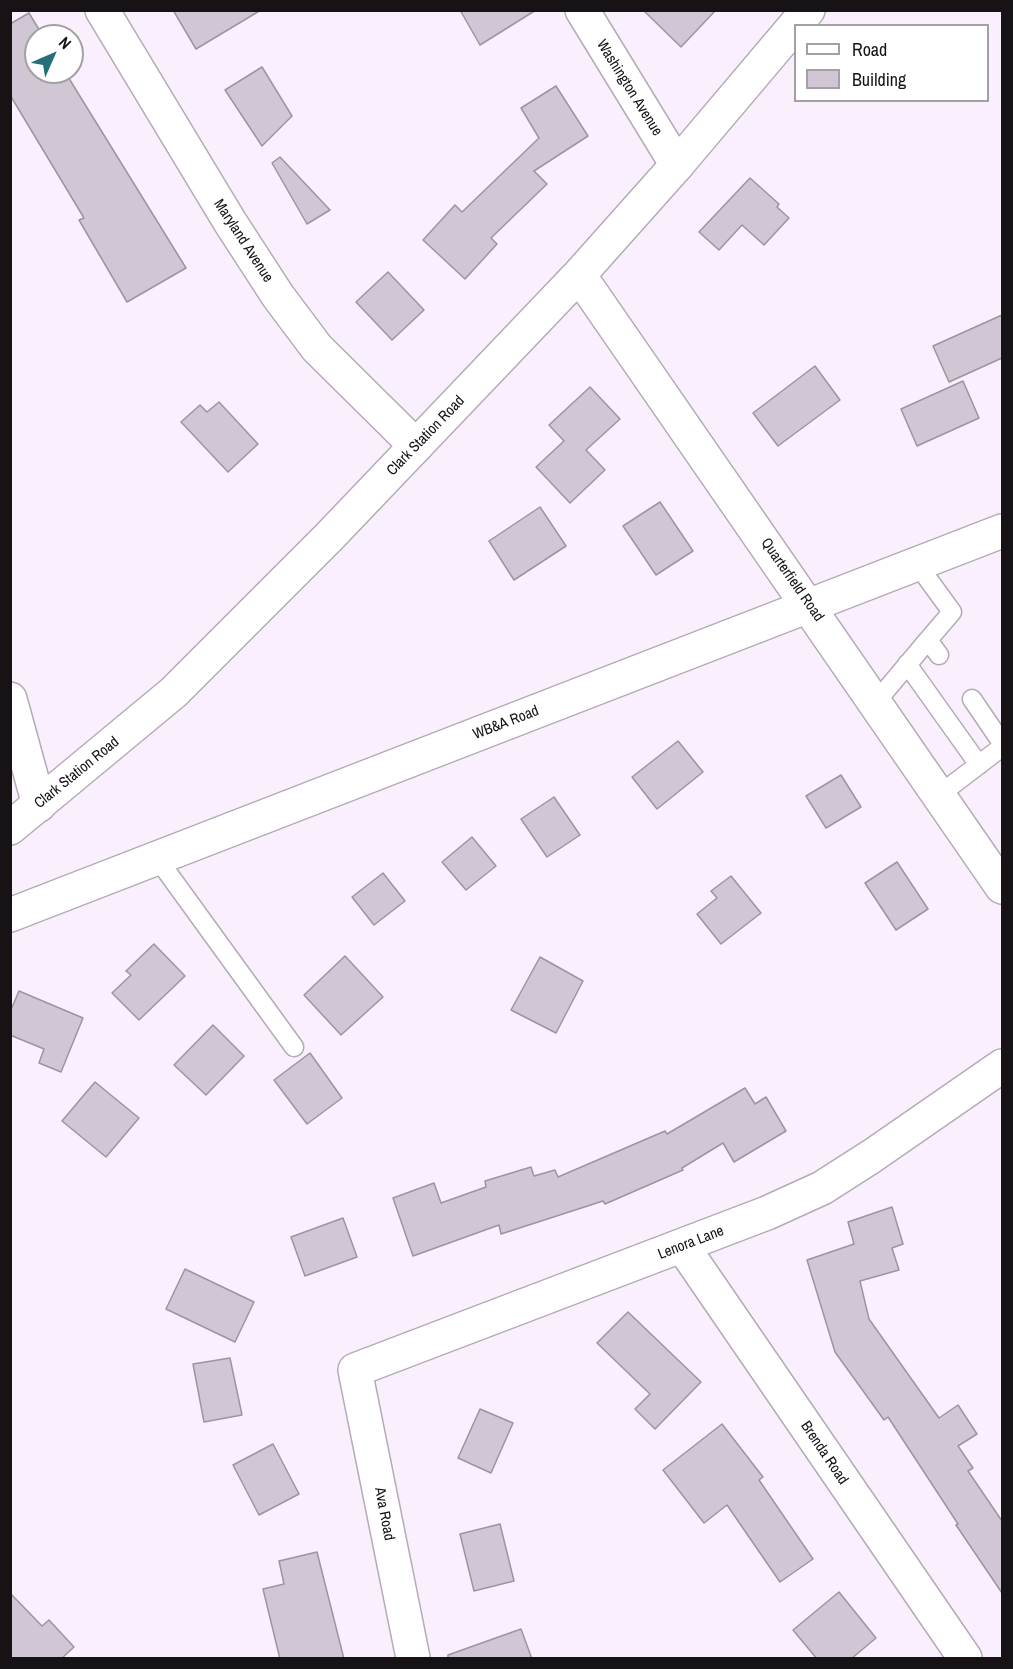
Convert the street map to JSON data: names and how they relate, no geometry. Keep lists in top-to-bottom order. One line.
{"streets":{"street":["Washington Avenue","Maryland Avenue","Clark Station Road","Quarterfield Road","WB&A Road","Lenora Lane","Brenda Road","Ava Road"]},"crossings":[["Washington Avenue","Clark Station Road"],["Maryland Avenue","Clark Station Road"],["Clark Station Road","Quarterfield Road"],["Quarterfield Road","WB&A Road"],["Lenora Lane","Brenda Road"],["Lenora Lane","Ava Road"]],"legend":["Road","Building"],"north":"top right"}
